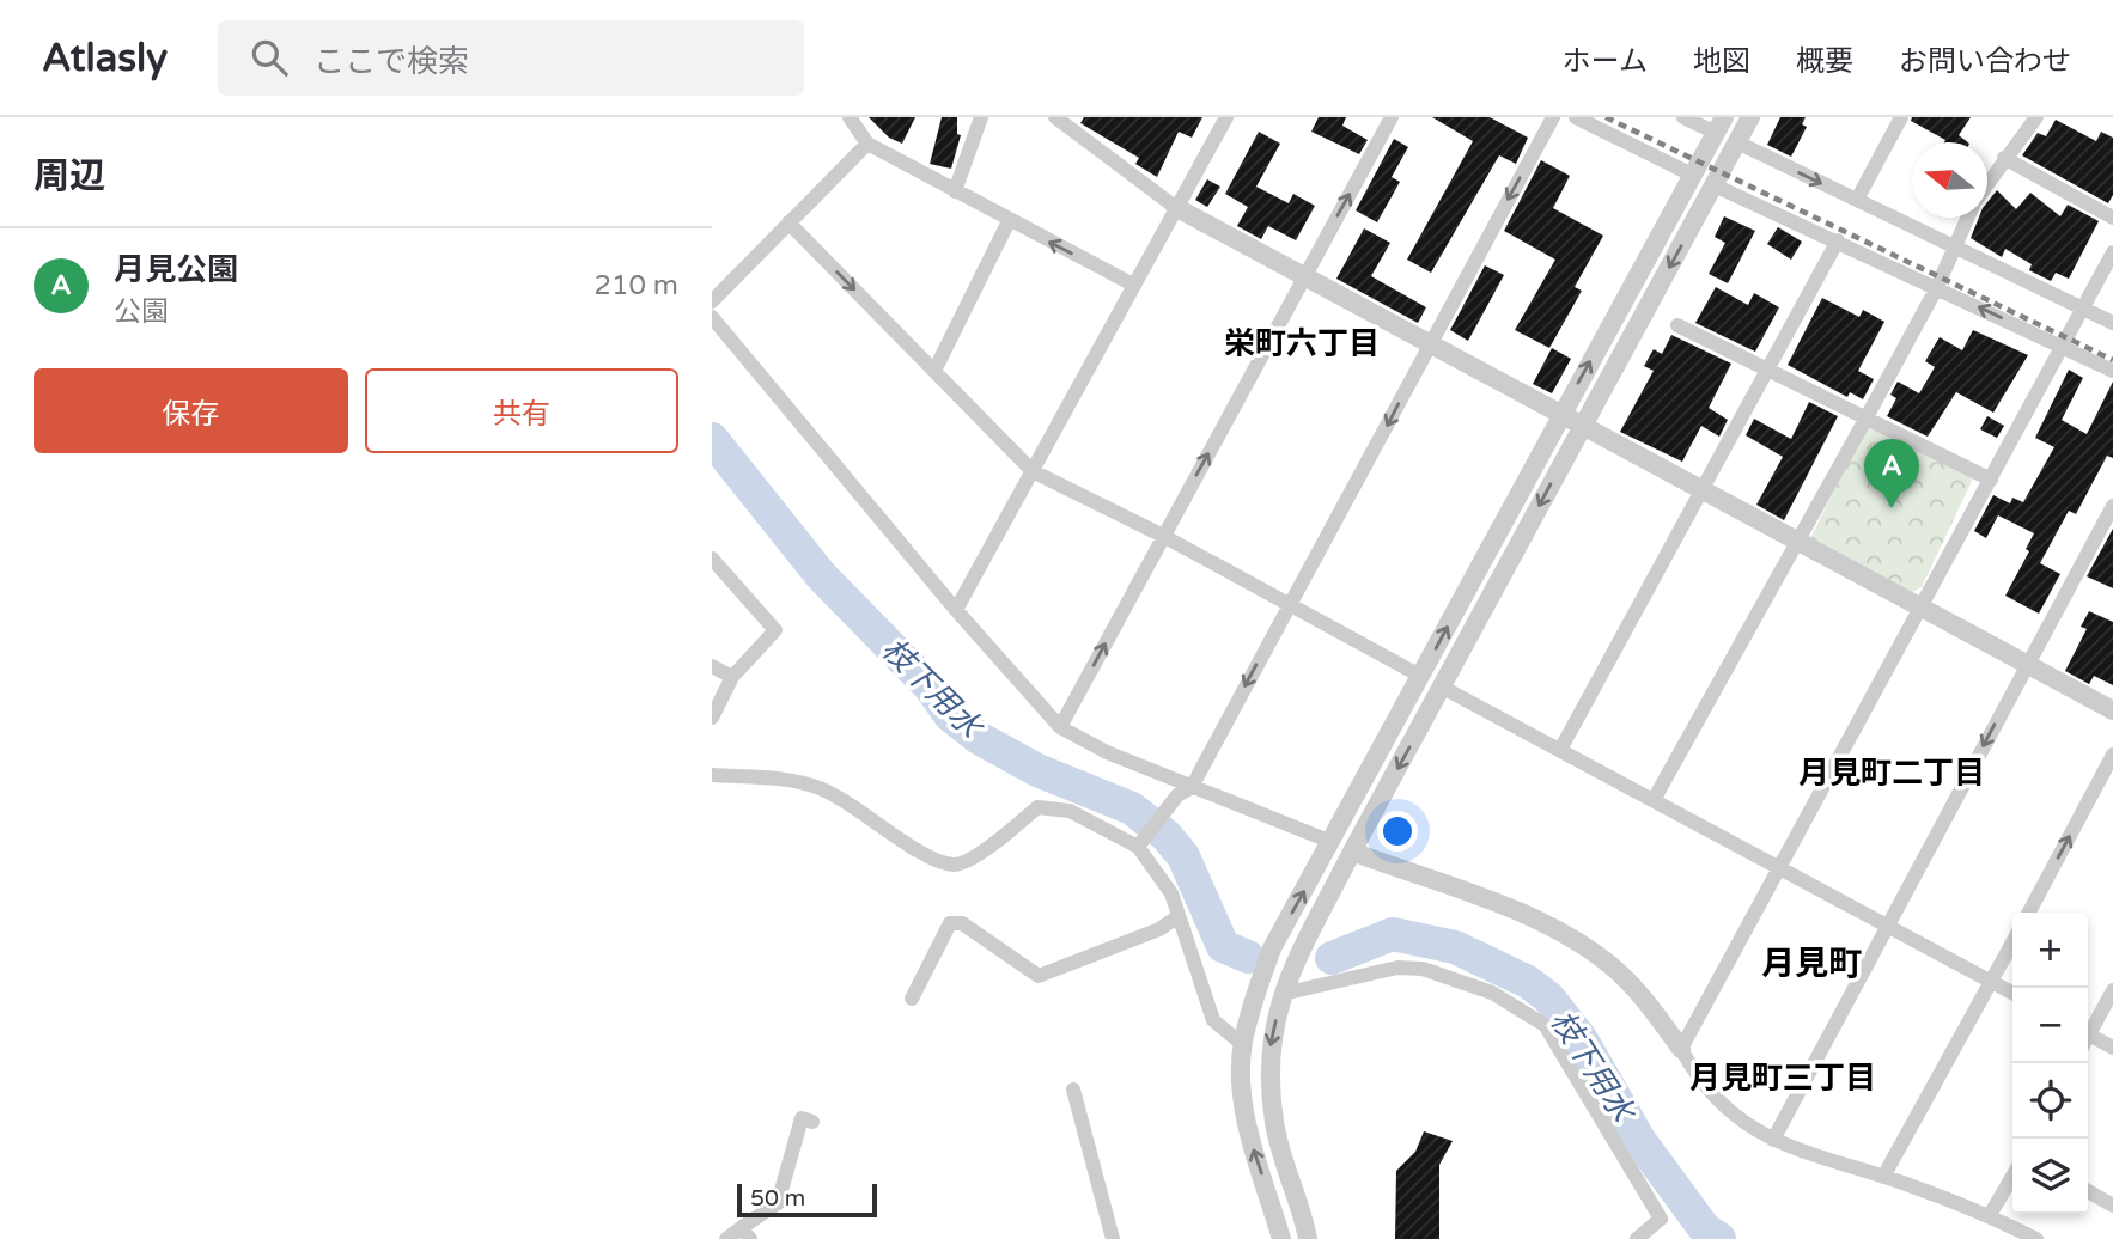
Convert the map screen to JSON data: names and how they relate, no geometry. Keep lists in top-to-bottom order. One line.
{"districts":["栄町六丁目","月見町二丁目","月見町","月見町三丁目"],"water":["枝下用水"],"scale_bar":"50 m","north":"left","page":{"header":"Atlasly","search":"ここで検索","nav":["ホーム","地図","概要","お問い合わせ"],"heading":"周辺","list":[{"mark":"A","name":"月見公園","note":"公園","value":"210 m"}],"buttons":["保存","共有"],"pins":"A","map_buttons":["+","−"],"scale":"50 m"}}
